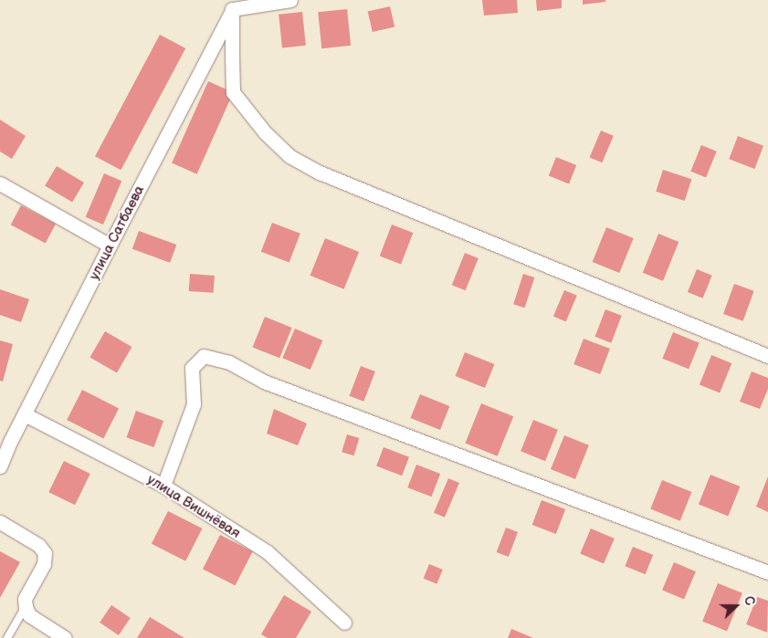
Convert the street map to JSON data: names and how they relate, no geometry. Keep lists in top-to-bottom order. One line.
{"streets":{"street":["улица Сатбаева","улица Вишнёвая"]},"crossings":[["улица Сатбаева","улица Вишнёвая"]],"north":"right"}
